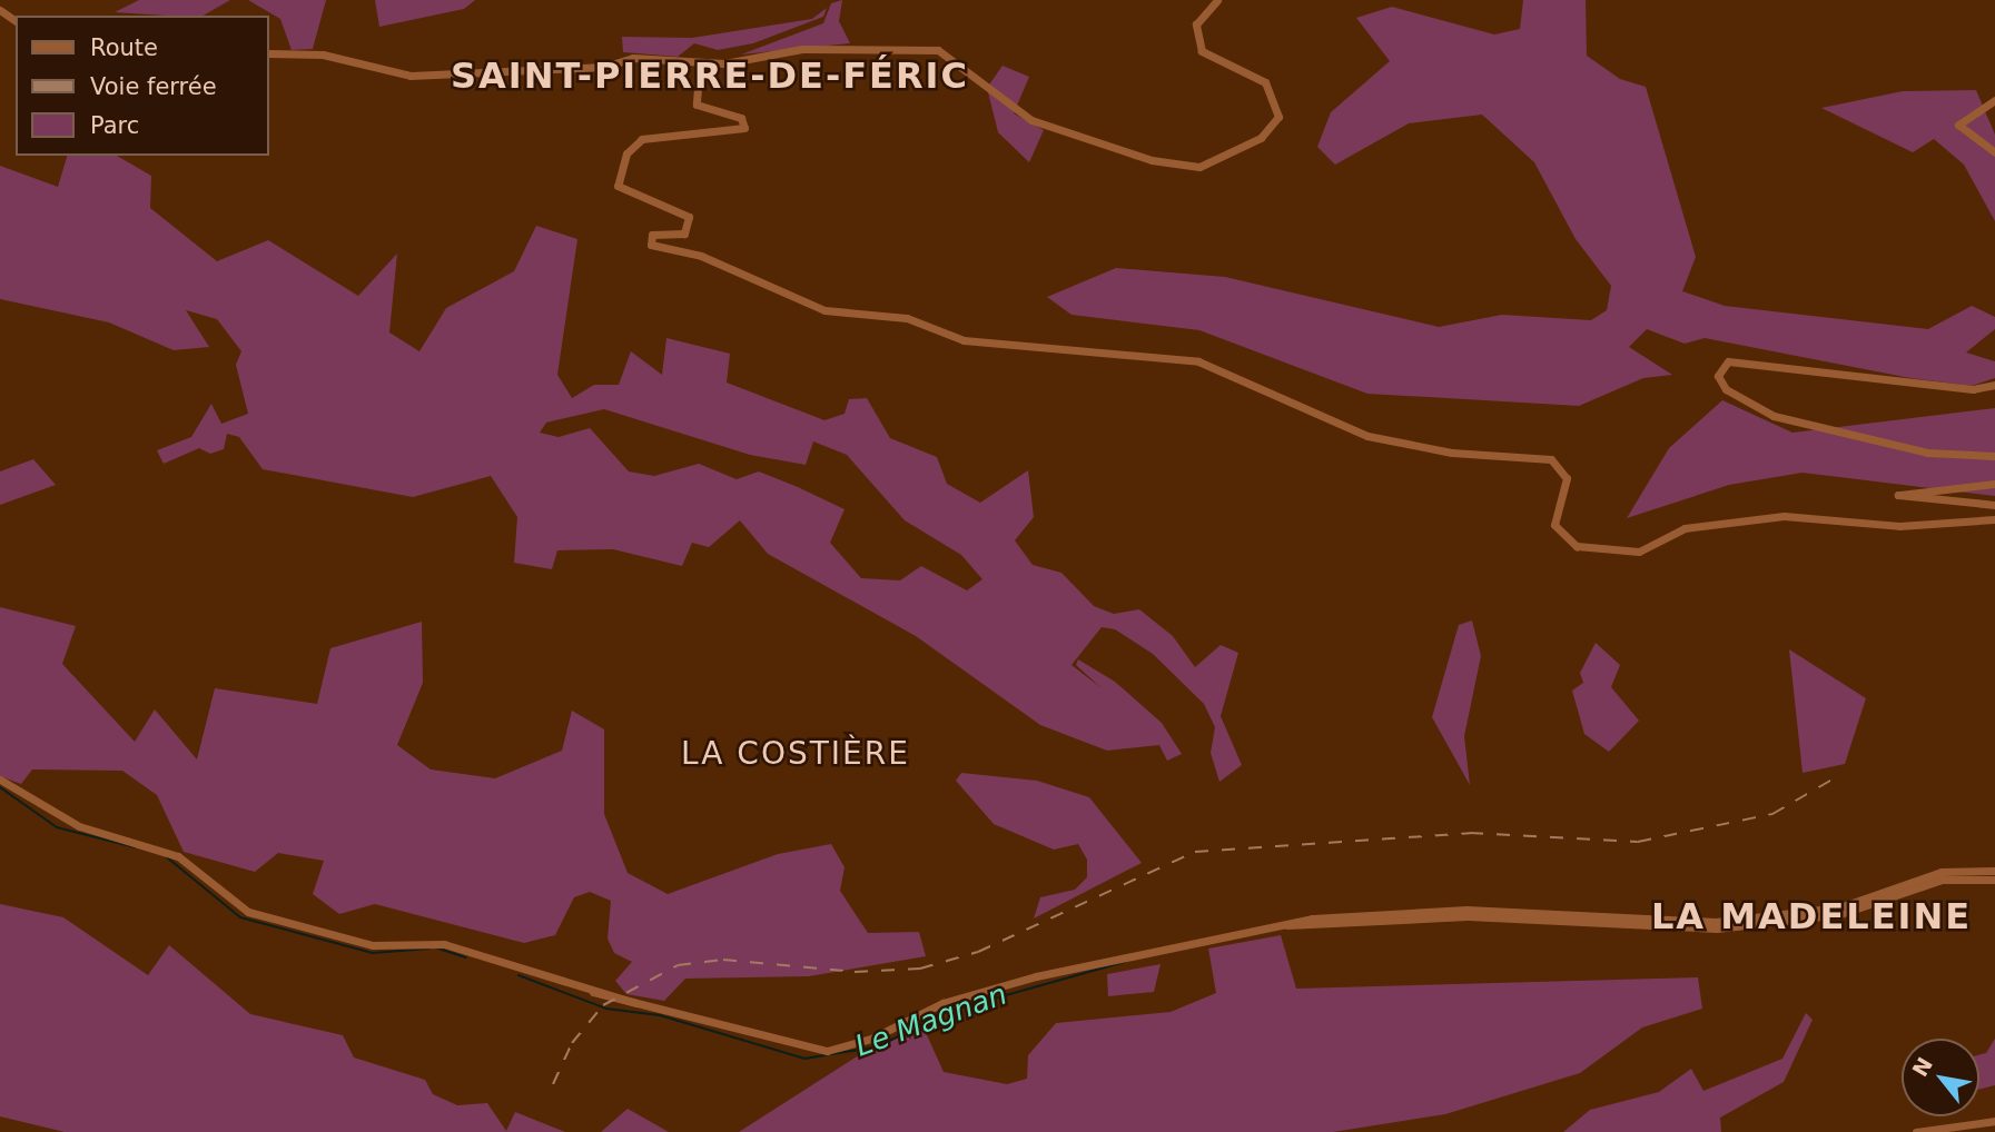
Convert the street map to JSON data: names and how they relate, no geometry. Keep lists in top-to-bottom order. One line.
{"districts":["SAINT-PIERRE-DE-FÉRIC","LA COSTIÈRE","LA MADELEINE"],"water":["Le Magnan"],"legend":["Route","Voie ferrée","Parc"],"north":"top left"}
